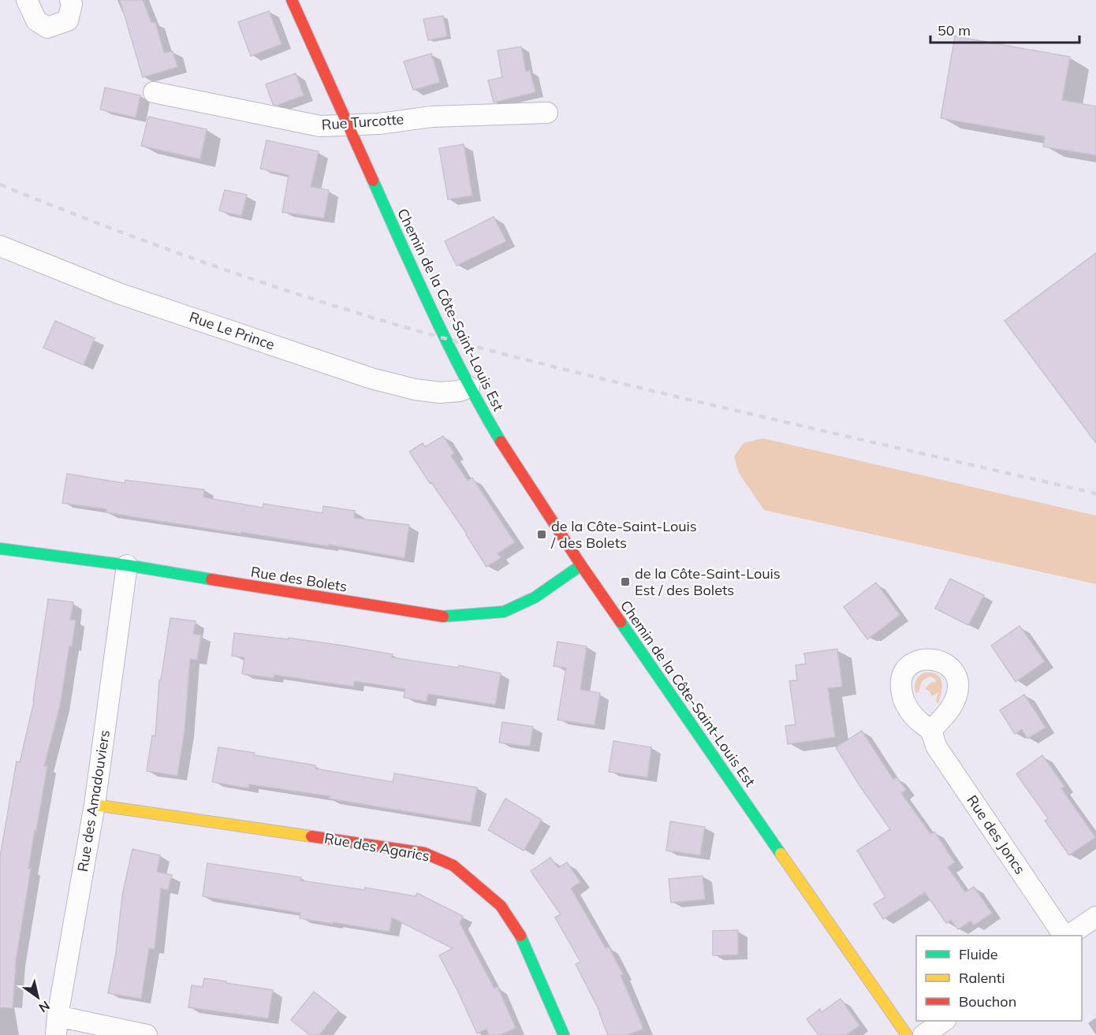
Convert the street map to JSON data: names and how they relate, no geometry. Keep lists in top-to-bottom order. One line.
{"streets":{"street":["Rue Turcotte","Chemin de la Côte-Saint-Louis Est","Rue Le Prince","Rue des Bolets","Rue des Amadouviers","Rue des Joncs","Rue des Agarics"]},"crossings":[["Rue Turcotte","Chemin de la Côte-Saint-Louis Est"],["Chemin de la Côte-Saint-Louis Est","Rue Le Prince"],["Chemin de la Côte-Saint-Louis Est","Rue des Bolets"],["Rue des Bolets","Rue des Amadouviers"],["Rue des Amadouviers","Rue des Agarics"]],"places":{"transit":["de la Côte-Saint-Louis / des Bolets","de la Côte-Saint-Louis Est / des Bolets"]},"legend":["Fluide","Ralenti","Bouchon"],"scale_bar":"50 m","north":"bottom right"}
